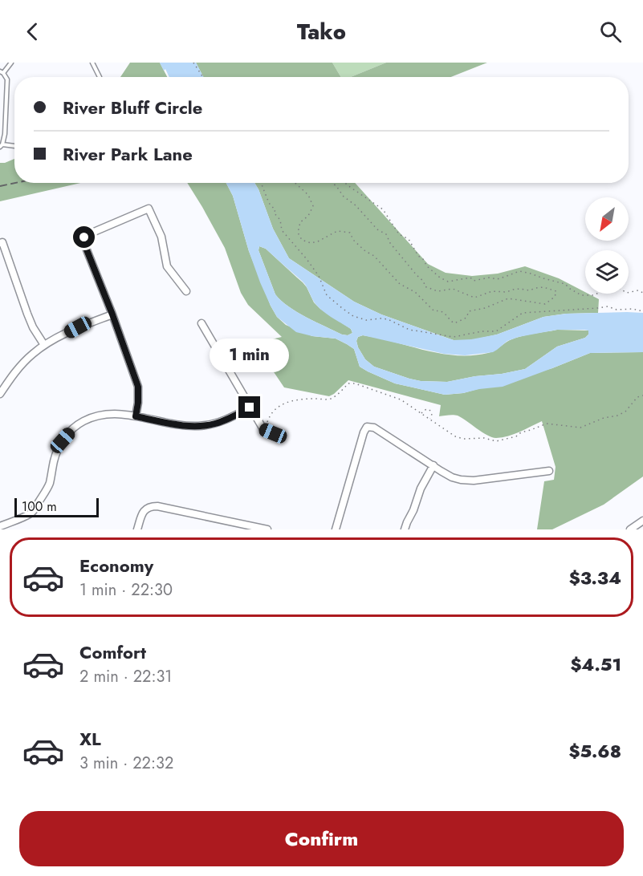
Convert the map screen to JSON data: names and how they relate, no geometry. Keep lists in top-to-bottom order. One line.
{"scale_bar":"100 m","north":"bottom left","page":{"header":"Tako","banner":["River Bluff Circle","River Park Lane"],"bubble":"1 min","scale":"100 m","list":[{"name":"Economy","note":"1 min · 22:30","value":"$3.34"},{"name":"Comfort","note":"2 min · 22:31","value":"$4.51"},{"name":"XL","note":"3 min · 22:32","value":"$5.68"}],"buttons":"Confirm"}}
